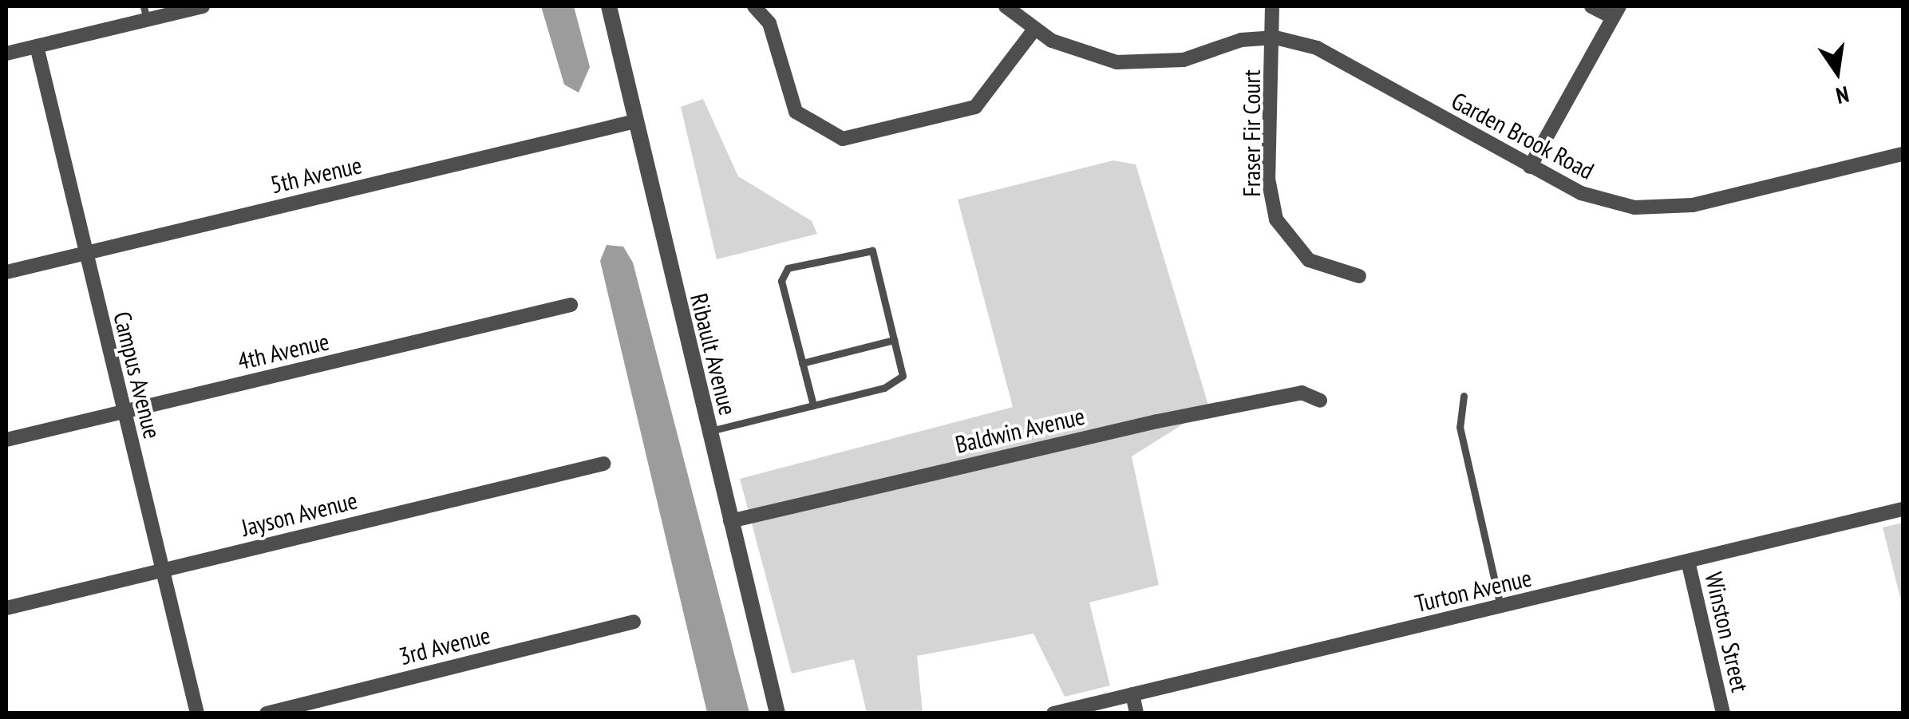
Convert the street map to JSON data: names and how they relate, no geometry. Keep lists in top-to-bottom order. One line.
{"streets":{"street":["Fraser Fir Court","Garden Brook Road","5th Avenue","4th Avenue","Ribault Avenue","Campus Avenue","Baldwin Avenue","Jayson Avenue","Turton Avenue","Winston Street","3rd Avenue"]},"crossings":[["Fraser Fir Court","Garden Brook Road"],["5th Avenue","Ribault Avenue"],["5th Avenue","Campus Avenue"],["4th Avenue","Campus Avenue"],["Ribault Avenue","Baldwin Avenue"],["Campus Avenue","Jayson Avenue"],["Turton Avenue","Winston Street"]],"north":"bottom"}
